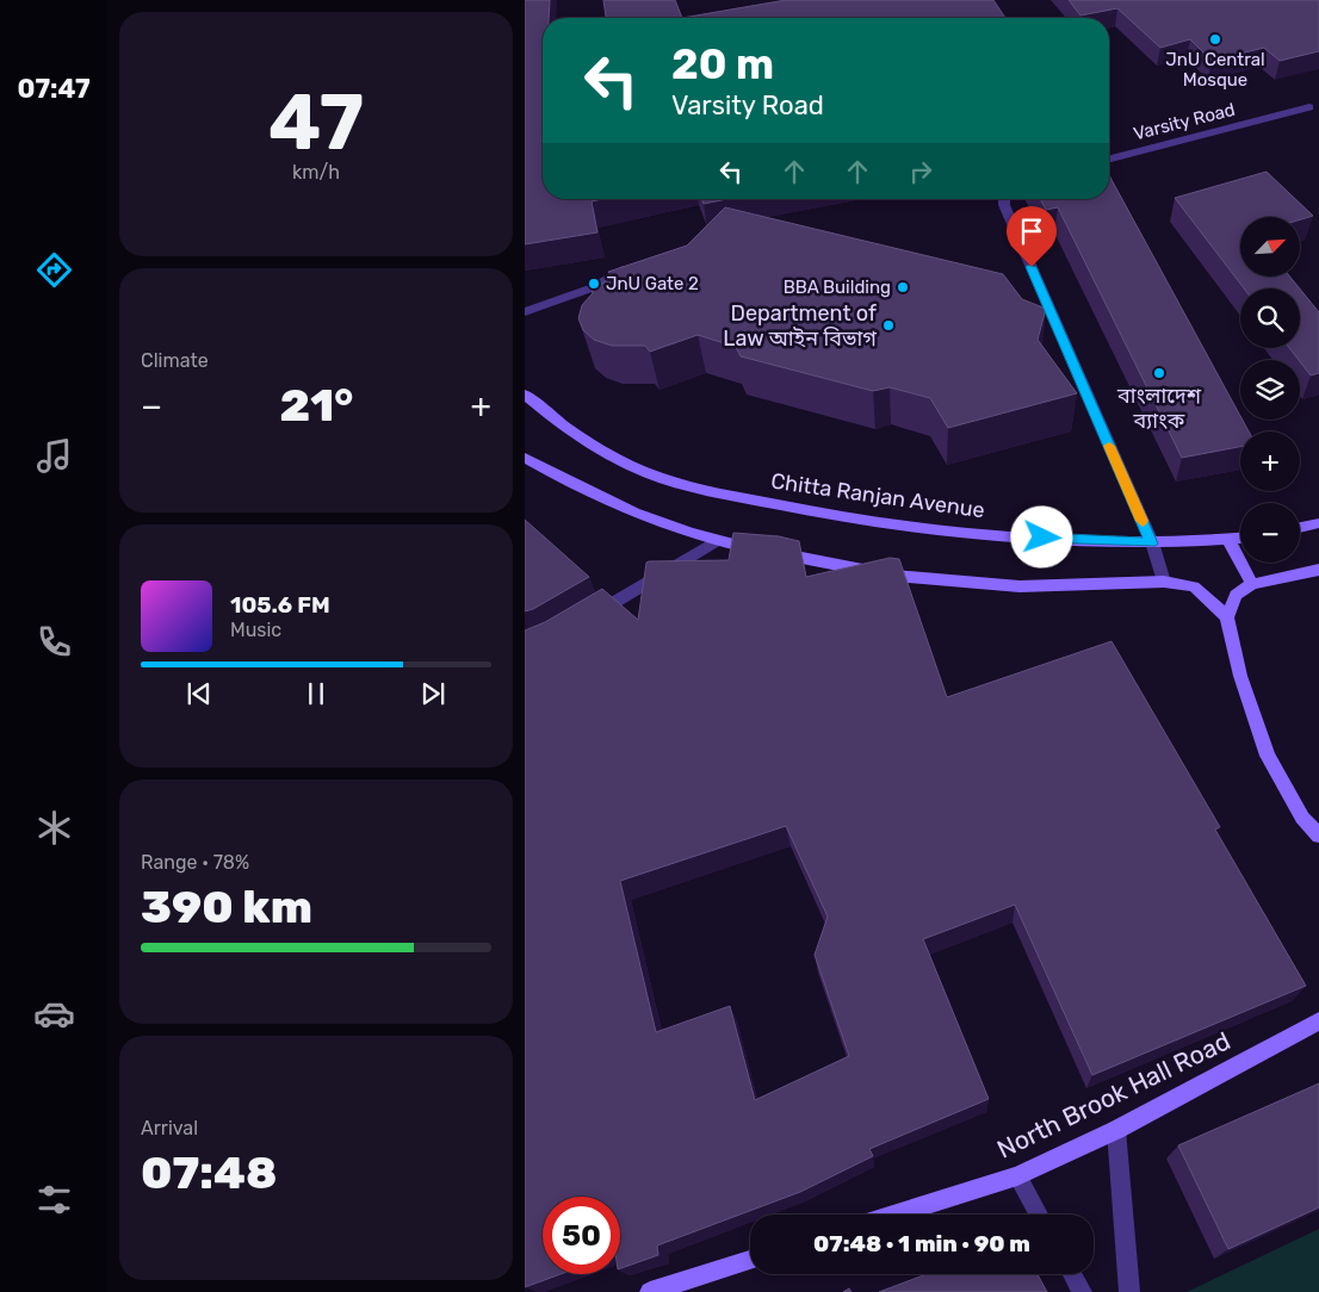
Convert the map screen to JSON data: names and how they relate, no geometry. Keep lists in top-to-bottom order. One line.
{"streets":{"main road":["Chitta Ranjan Avenue","North Brook Hall Road"],"street":["Varsity Road"]},"places":["JnU Central Mosque","JnU Gate 2","BBA Building","Department of Law আইন বিভাগ","বাংলাদেশ ব্যাংক"],"north":"top right","page":{"tabs":"07:47","tile":[["47","km/h"],"Climate",["Range · 78%","390 km"],["Arrival","07:48"]],"turn":["20 m","Varsity Road"],"map_buttons":["+","−"],"heat":["−","21°","+"],"song":["105.6 FM","Music"],"limit":"50","trip":"07:48 · 1 min · 90 m"}}
